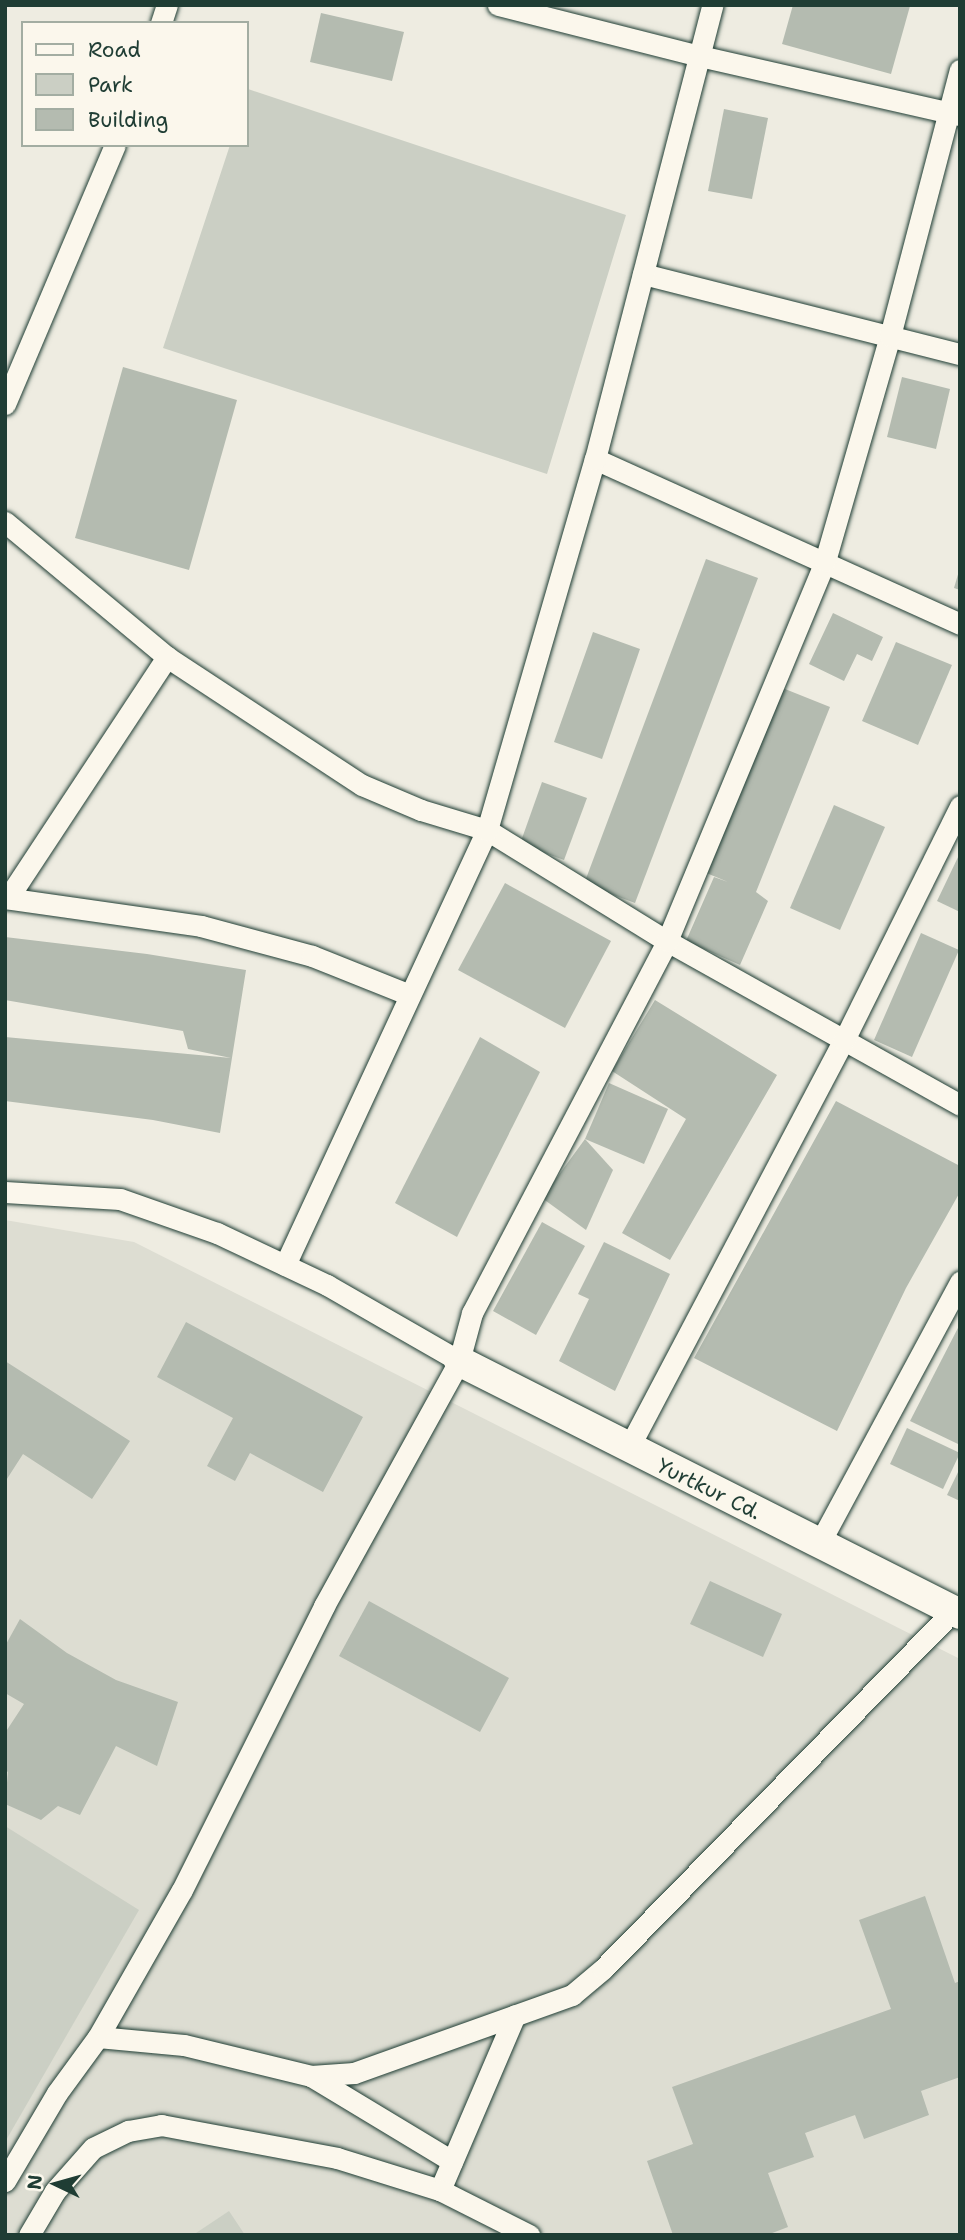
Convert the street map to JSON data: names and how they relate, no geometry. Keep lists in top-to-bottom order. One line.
{"streets":{"street":["Yurtkur Cd."]},"legend":["Road","Park","Building"],"north":"left"}
